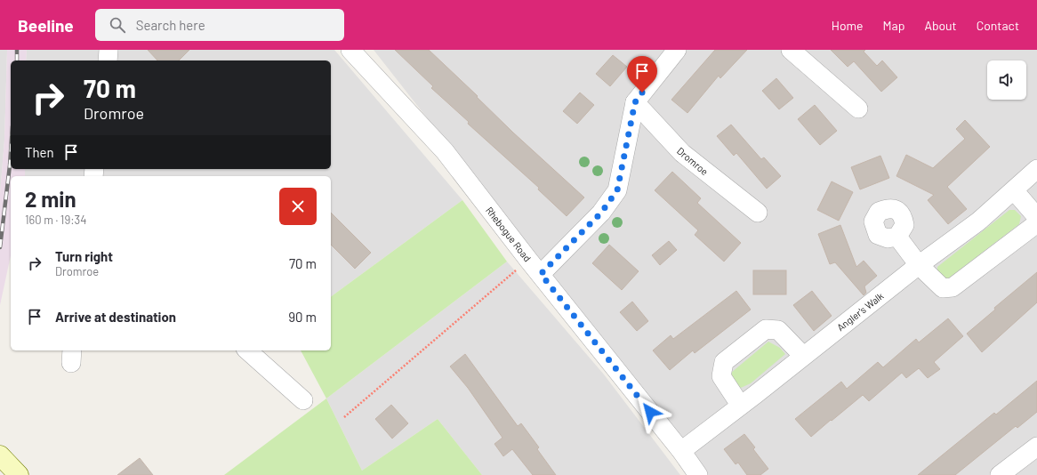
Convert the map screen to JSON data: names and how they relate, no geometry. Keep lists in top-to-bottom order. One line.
{"streets":{"street":["Dromroe","Rhebogue Road","Angler's Walk"]},"crossings":[["Rhebogue Road","Angler's Walk"]],"page":{"header":"Beeline","search":"Search here","nav":["Home","Map","About","Contact"],"turn":["70 m","Dromroe"],"then":"Then","heading":["2 min","160 m · 19:34"],"list":[{"name":"Turn right","note":"Dromroe","value":"70 m"},{"name":"Arrive at destination","value":"90 m"}]}}
